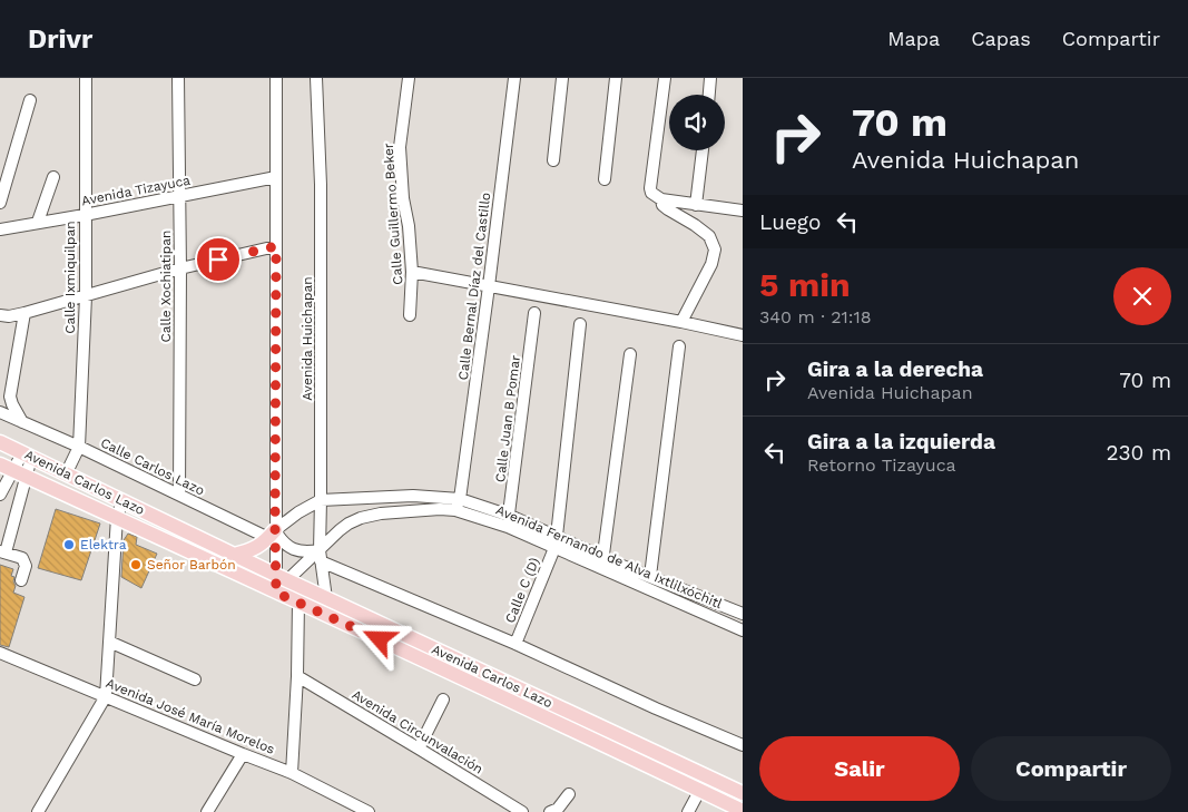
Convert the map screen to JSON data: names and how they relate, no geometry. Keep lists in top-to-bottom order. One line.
{"streets":{"main road":["Avenida Carlos Lazo"],"street":["Avenida Tizayuca","Calle Guillermo Beker","Calle Ixmiquilpan","Calle Xochiatipan","Calle Bernal Díaz del Castillo","Avenida Huichapan","Calle Juan B Pomar","Calle Carlos Lazo","Avenida Fernando de Alva Ixtlilxóchitl","Calle C (D)","Avenida José María Morelos","Avenida Circunvalación"]},"crossings":[["Avenida Tizayuca","Calle Ixmiquilpan"],["Avenida Tizayuca","Calle Xochiatipan"],["Calle Ixmiquilpan","Calle Carlos Lazo"],["Calle Ixmiquilpan","Avenida Carlos Lazo"],["Calle Xochiatipan","Calle Carlos Lazo"],["Calle Bernal Díaz del Castillo","Avenida Fernando de Alva Ixtlilxóchitl"],["Avenida Huichapan","Calle Carlos Lazo"],["Avenida Huichapan","Avenida Carlos Lazo"],["Avenida Huichapan","Avenida Fernando de Alva Ixtlilxóchitl"],["Calle Juan B Pomar","Avenida Fernando de Alva Ixtlilxóchitl"],["Calle Carlos Lazo","Avenida Fernando de Alva Ixtlilxóchitl"],["Calle Carlos Lazo","Calle C (D)"],["Avenida Carlos Lazo","Avenida Fernando de Alva Ixtlilxóchitl"],["Avenida Fernando de Alva Ixtlilxóchitl","Calle C (D)"]],"places":["Elektra","Señor Barbón"],"page":{"header":"Drivr","nav":["Mapa","Capas","Compartir"],"turn":["70 m","Avenida Huichapan"],"then":"Luego","heading":["5 min","340 m · 21:18"],"list":[{"name":"Gira a la derecha","note":"Avenida Huichapan","value":"70 m"},{"name":"Gira a la izquierda","note":"Retorno Tizayuca","value":"230 m"}],"buttons":["Salir","Compartir"]}}
